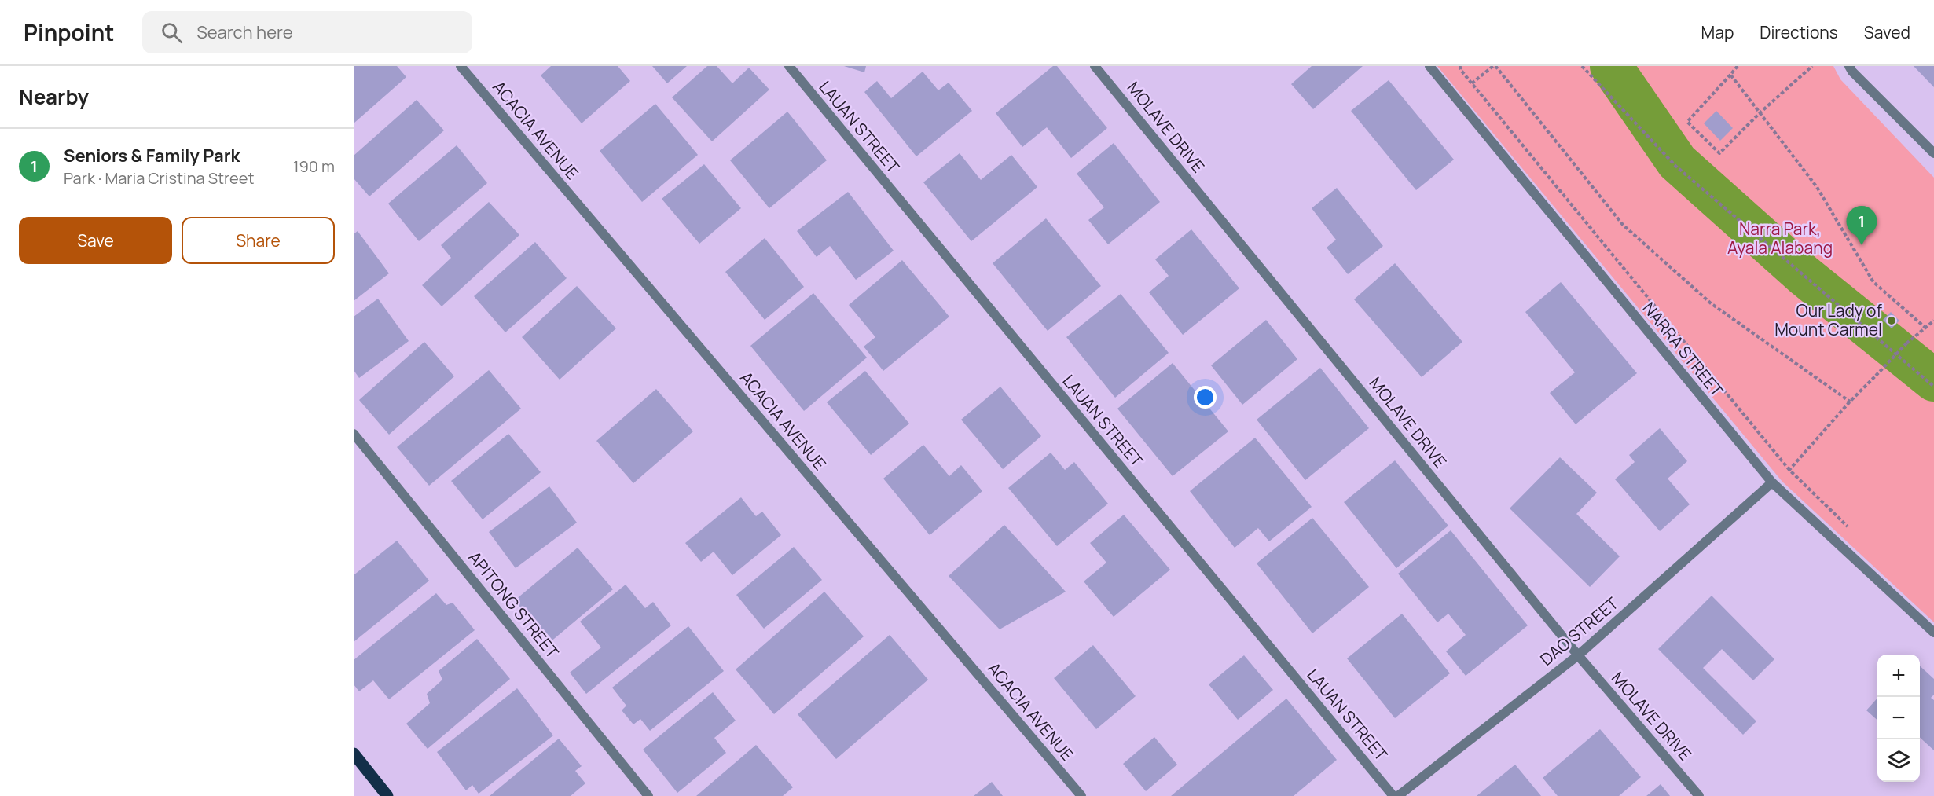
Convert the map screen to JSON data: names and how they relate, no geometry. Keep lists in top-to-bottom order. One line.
{"streets":{"street":["LAUAN STREET","MOLAVE DRIVE","ACACIA AVENUE","NARRA STREET","APITONG STREET","DAO STREET"]},"crossings":[["MOLAVE DRIVE","DAO STREET"],["NARRA STREET","DAO STREET"]],"parks":["Narra Park, Ayala Alabang"],"places":["Our Lady of Mount Carmel"],"page":{"header":"Pinpoint","search":"Search here","nav":["Map","Directions","Saved"],"heading":"Nearby","list":[{"mark":"1","name":"Seniors & Family Park","note":"Park · Maria Cristina Street","value":"190 m"}],"buttons":["Save","Share"],"pins":"1","map_buttons":["+","−"]}}
